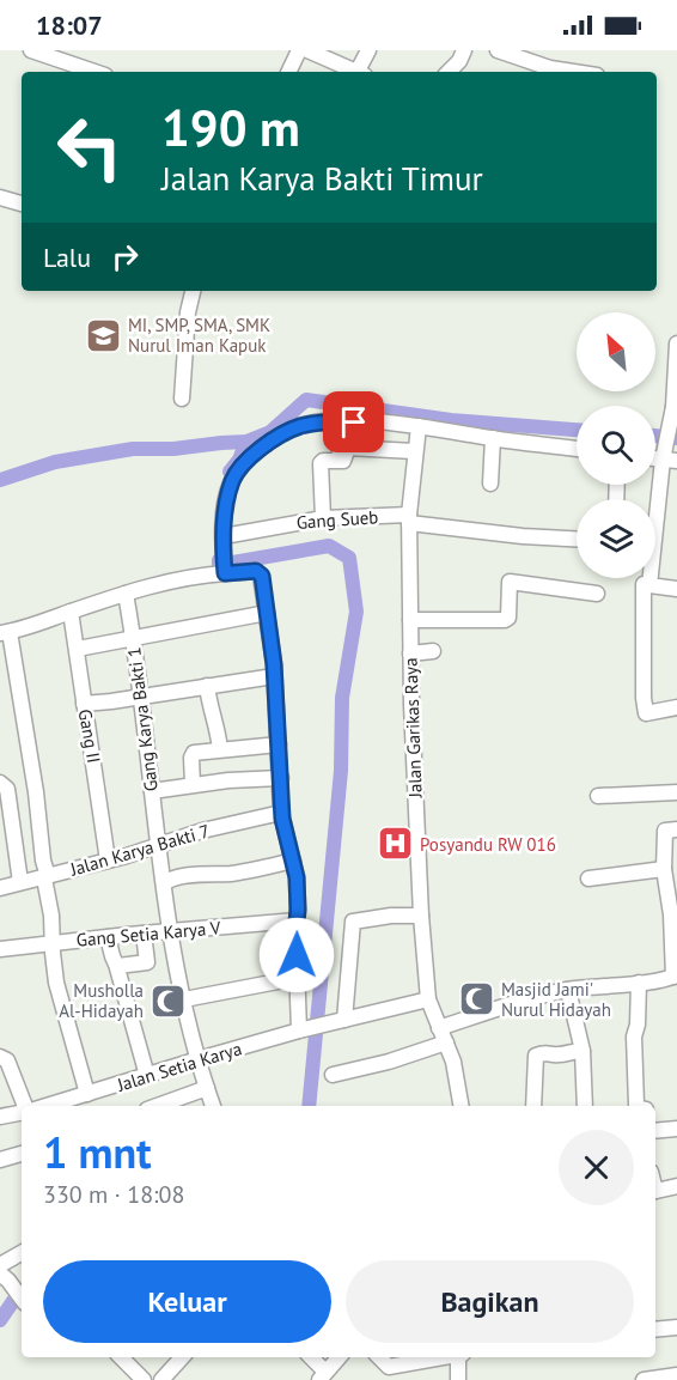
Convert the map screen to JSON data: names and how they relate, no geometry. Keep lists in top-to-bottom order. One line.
{"streets":{"street":["Gang Sueb","Gang Karya Bakti 1","Jalan Garikas Raya","Gang II","Jalan Karya Bakti 7","Gang Setia Karya V","Jalan Setia Karya"]},"crossings":[["Gang Sueb","Jalan Garikas Raya"],["Gang Karya Bakti 1","Jalan Karya Bakti 7"],["Gang Karya Bakti 1","Gang Setia Karya V"],["Gang Karya Bakti 1","Jalan Setia Karya"],["Jalan Garikas Raya","Jalan Setia Karya"],["Gang II","Jalan Karya Bakti 7"]],"places":{"school or university":["MI, SMP, SMA, SMK Nurul Iman Kapuk"],"hospital":["Posyandu RW 016"],"mosque":["Masjid Jami' Nurul Hidayah","Musholla Al-Hidayah"]},"north":"top left","page":{"status":"18:07","turn":["190 m","Jalan Karya Bakti Timur"],"then":"Lalu","heading":["1 mnt","330 m · 18:08"],"buttons":["Keluar","Bagikan"]}}
